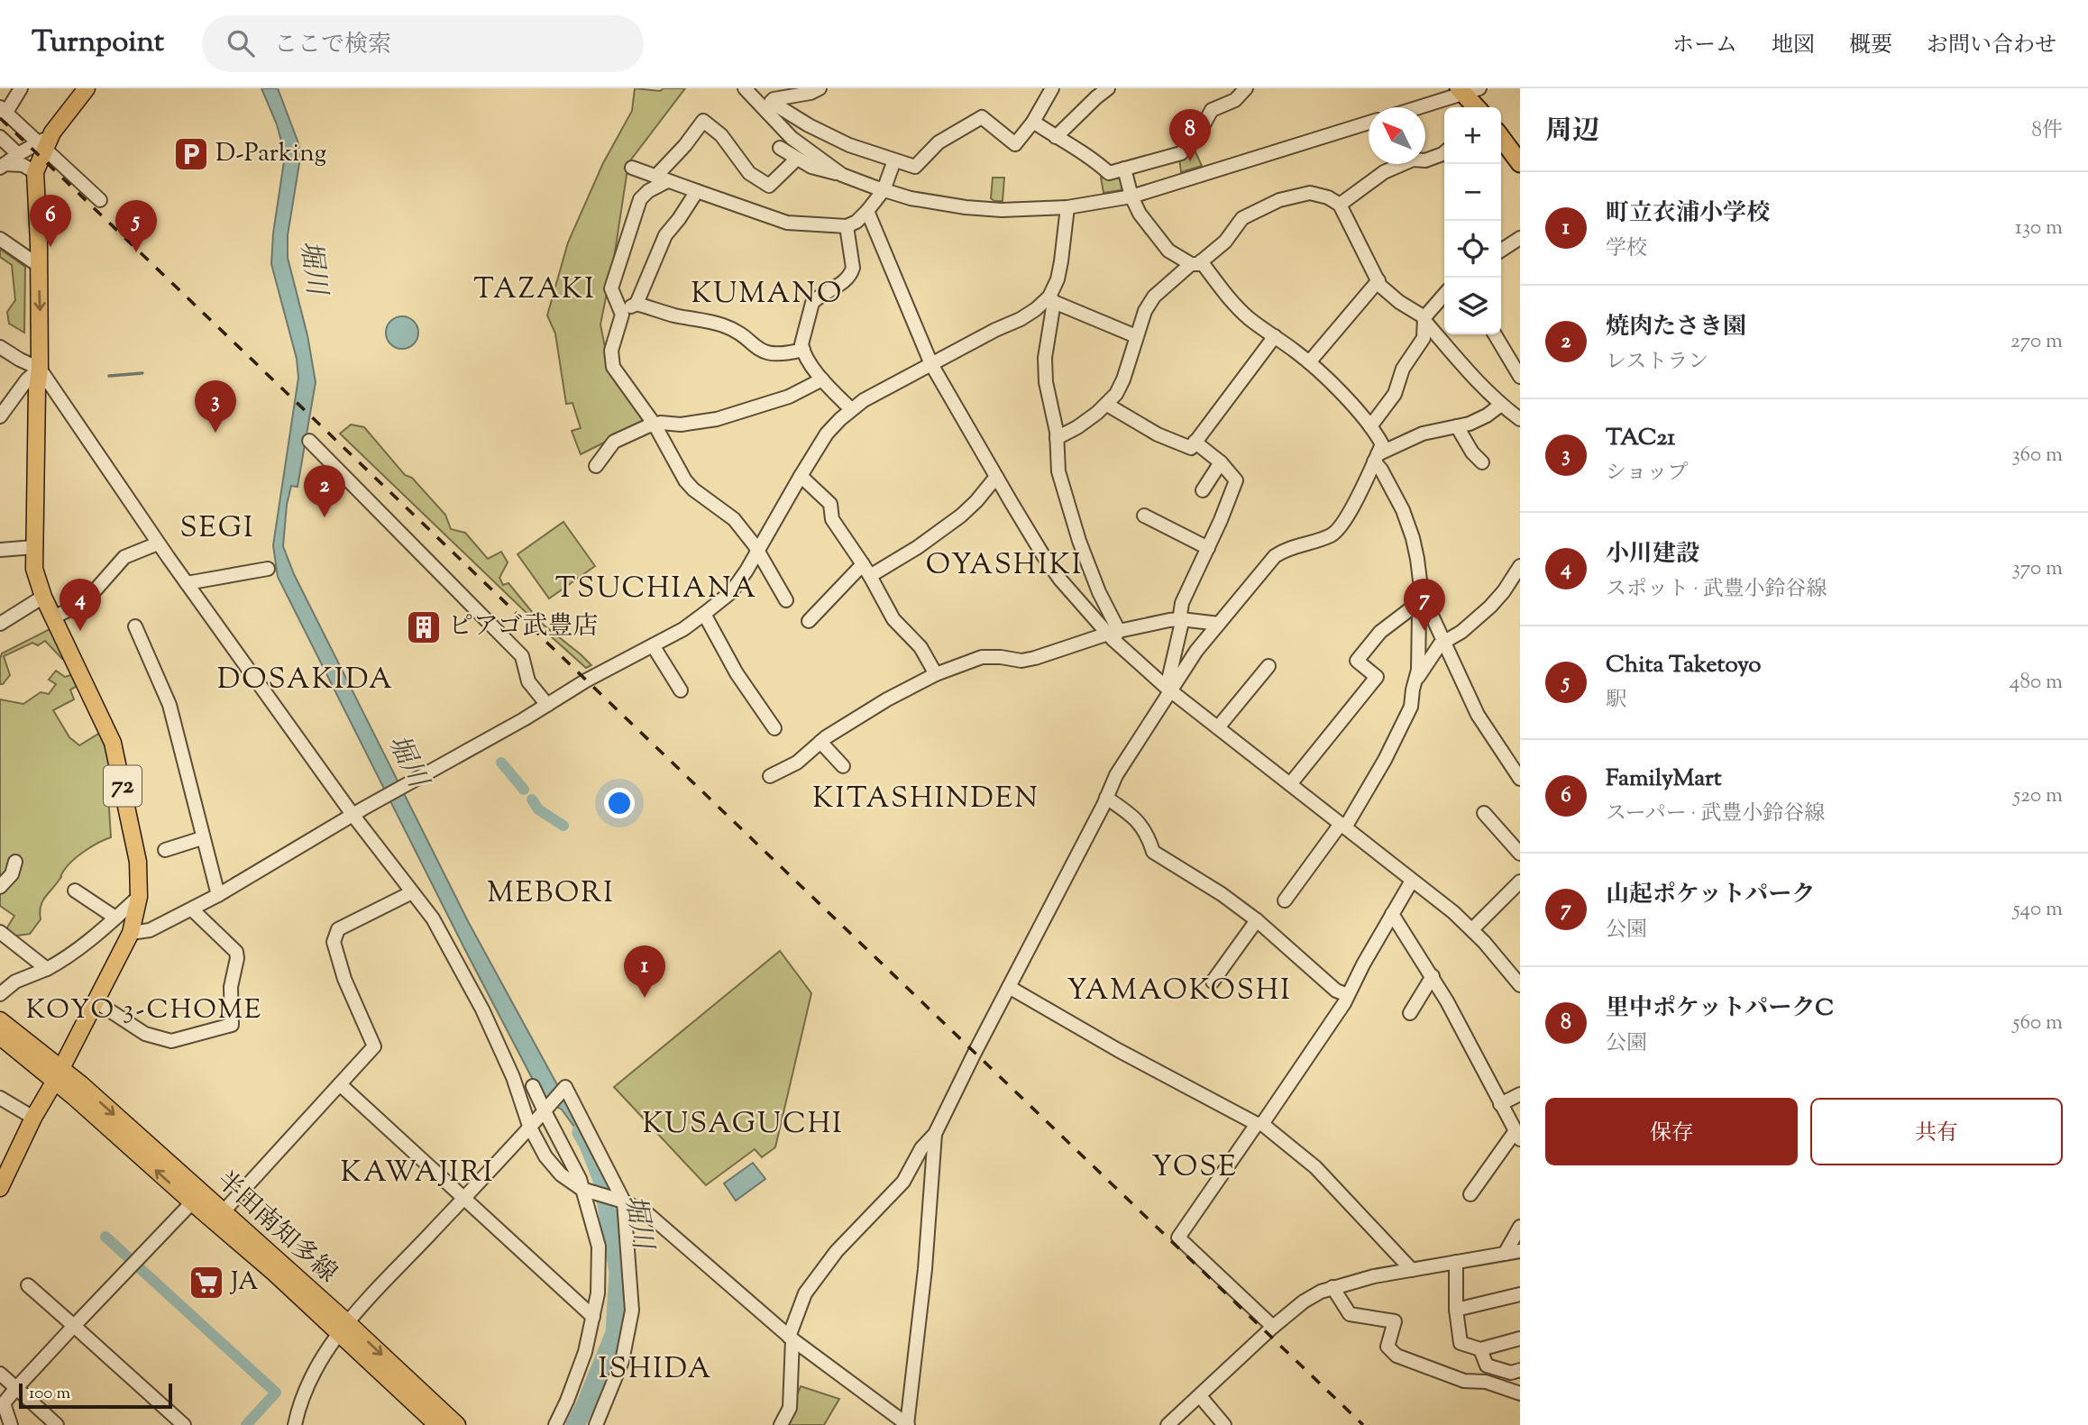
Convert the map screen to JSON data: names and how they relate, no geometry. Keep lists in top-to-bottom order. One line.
{"streets":{"main road":["72","半田南知多線"]},"crossings":[["72","半田南知多線"]],"districts":["TAZAKI","KUMANO","SEGI","OYASHIKI","TSUCHIANA","DOSAKIDA","KITASHINDEN","MEBORI","YAMAOKOSHI","KOYO 3-CHOME","KUSAGUCHI","YOSE","KAWAJIRI","ISHIDA"],"water":["堀川"],"places":{"parking":["D-Parking"],"building":["ピアゴ武豊店"],"supermarket":["JA"]},"scale_bar":"100 m","north":"top left","page":{"header":"Turnpoint","search":"ここで検索","nav":["ホーム","地図","概要","お問い合わせ"],"heading":["周辺","8件"],"map_buttons":["+","−"],"pins":["8","6","5","3","2","4","7","1"],"list":[{"mark":"1","name":"町立衣浦小学校","note":"学校","value":"130 m"},{"mark":"2","name":"焼肉たさき園","note":"レストラン","value":"270 m"},{"mark":"3","name":"TAC21","note":"ショップ","value":"360 m"},{"mark":"4","name":"小川建設","note":"スポット · 武豊小鈴谷線","value":"370 m"},{"mark":"5","name":"Chita Taketoyo","note":"駅","value":"480 m"},{"mark":"6","name":"FamilyMart","note":"スーパー · 武豊小鈴谷線","value":"520 m"},{"mark":"7","name":"山起ポケットパーク","note":"公園","value":"540 m"},{"mark":"8","name":"里中ポケットパークC","note":"公園","value":"560 m"}],"buttons":["保存","共有"],"scale":"100 m"}}
